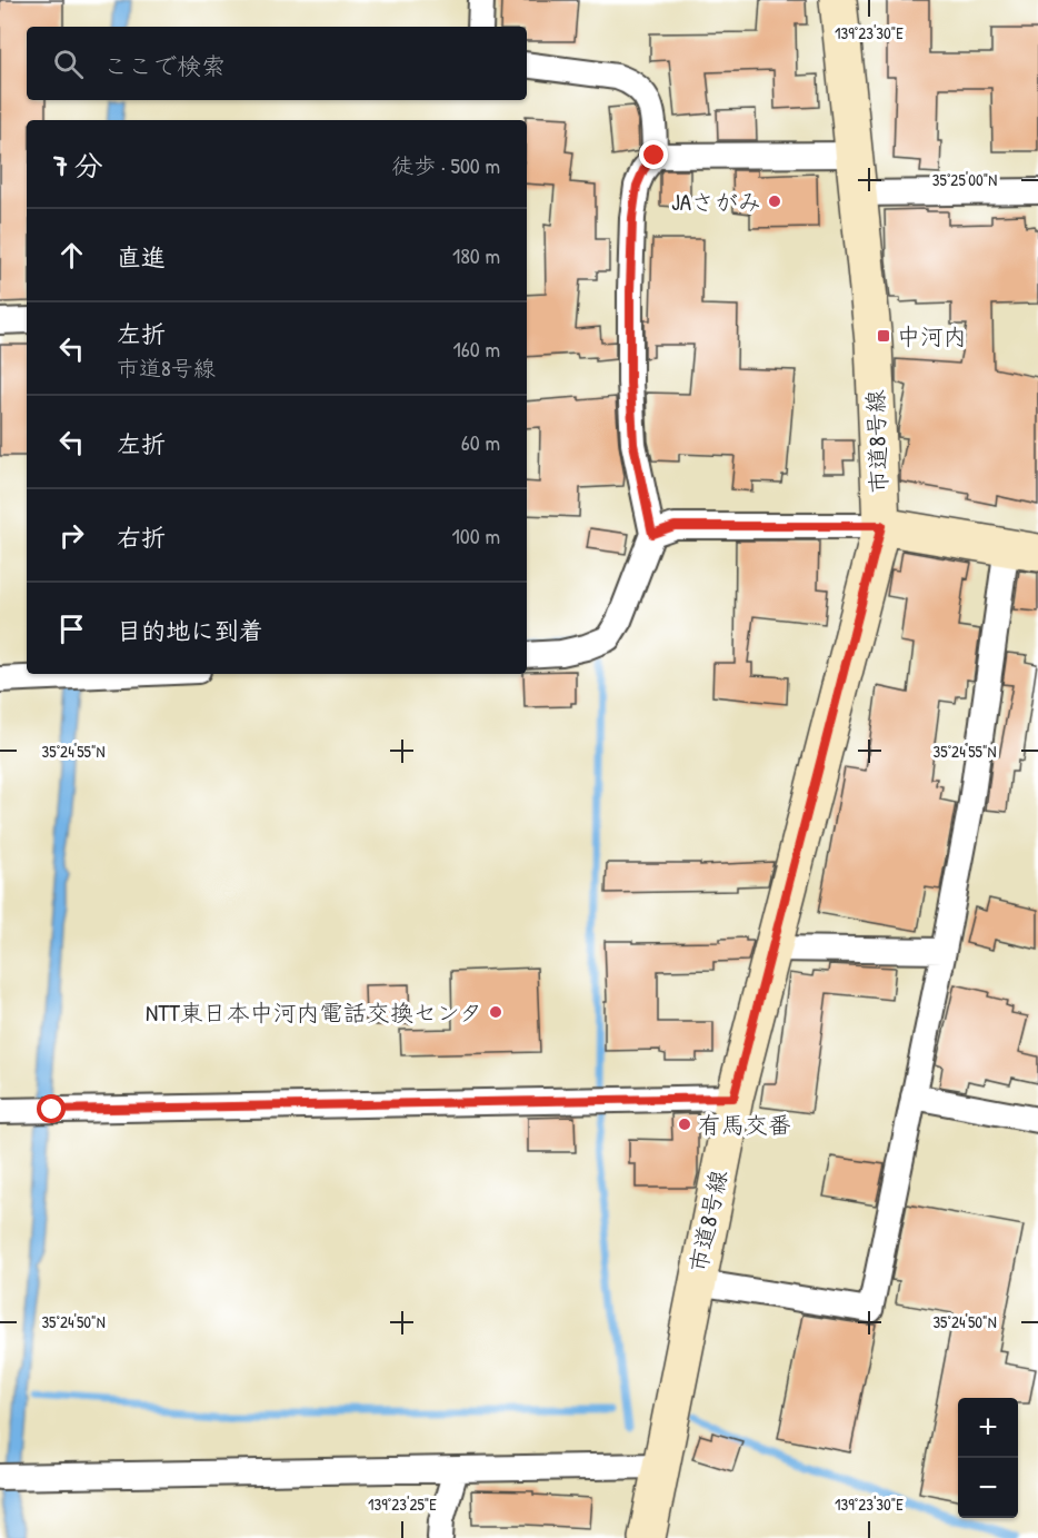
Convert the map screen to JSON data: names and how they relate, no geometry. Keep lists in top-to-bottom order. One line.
{"streets":{"street":["市道8号線"]},"places":{"other":["JAさがみ","NTT東日本中河内電話交換センタ","有馬交番"],"transit":["中河内"]},"page":{"search":"ここで検索","heading":["7 分","徒歩 · 500 m"],"list":[["直進","180 m"],["左折","市道8号線","160 m"],["左折","60 m"],["右折","100 m"],"目的地に到着"],"map_buttons":["+","−"]},"coordinates":["139°23'30\"E","35°25'00\"N","35°24'55\"N","35°24'50\"N","139°23'25\"E"]}
